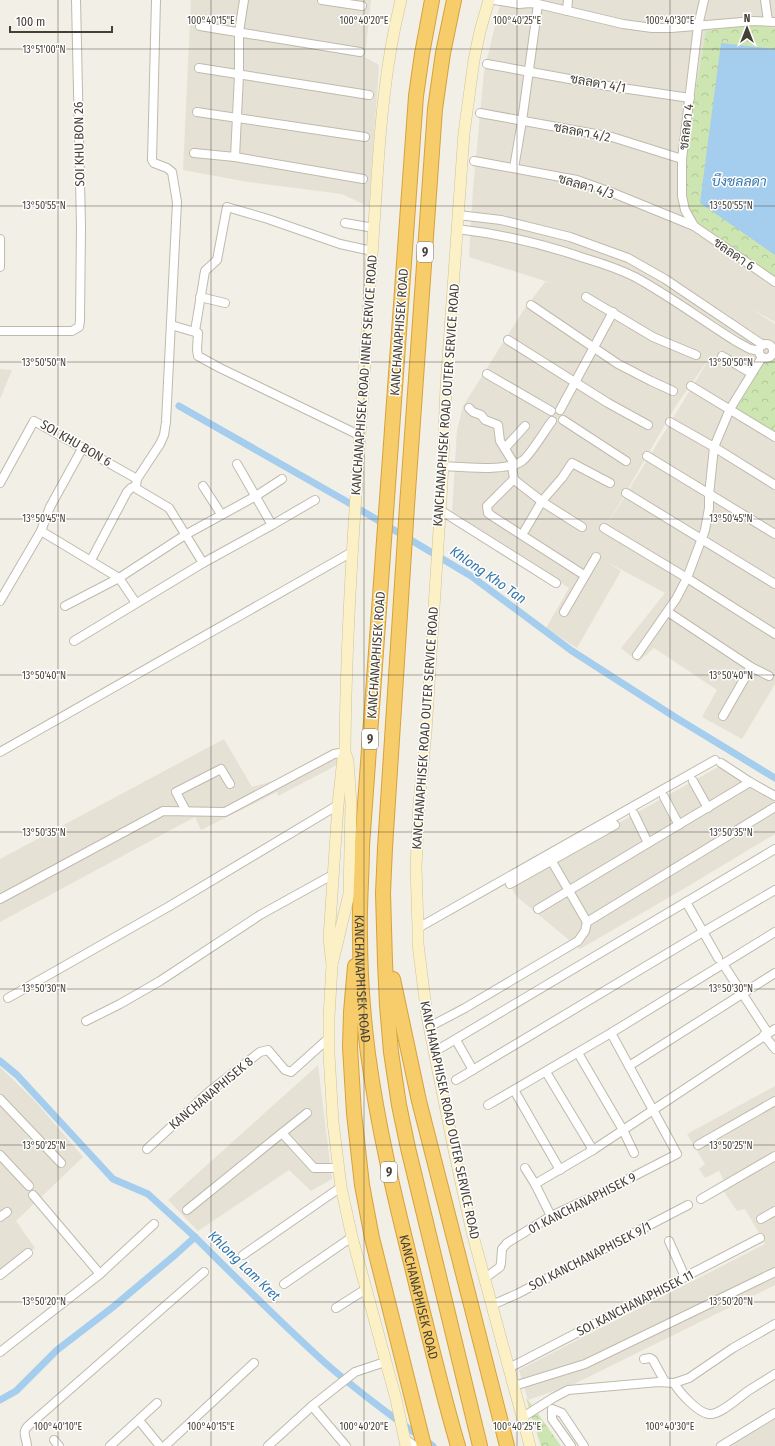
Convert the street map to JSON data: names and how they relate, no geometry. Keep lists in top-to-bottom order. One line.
{"streets":{"highway":["9","KANCHANAPHISEK ROAD"],"main road":["KANCHANAPHISEK ROAD INNER SERVICE ROAD","KANCHANAPHISEK ROAD OUTER SERVICE ROAD"],"street":["ชลลดา 4/1","ชลลดา 4","ชลลดา 4/2","SOI KHU BON 26","ชลลดา 4/3","ชลลดา 6","SOI KHU BON 6","KANCHANAPHISEK 8","01 KANCHANAPHISEK 9","SOI KANCHANAPHISEK 9/1","SOI KANCHANAPHISEK 11"]},"crossings":[["ชลลดา 4/1","ชลลดา 4"],["ชลลดา 4","ชลลดา 4/2"],["ชลลดา 4","ชลลดา 4/3"],["ชลลดา 4","ชลลดา 6"],["ชลลดา 4/3","ชลลดา 6"],["KANCHANAPHISEK ROAD INNER SERVICE ROAD","KANCHANAPHISEK 8"],["KANCHANAPHISEK ROAD OUTER SERVICE ROAD","01 KANCHANAPHISEK 9"],["KANCHANAPHISEK ROAD OUTER SERVICE ROAD","SOI KANCHANAPHISEK 9/1"],["KANCHANAPHISEK ROAD OUTER SERVICE ROAD","SOI KANCHANAPHISEK 11"]],"water":["บึงชลลดา","Khlong Kho Tan","Khlong Lam Kret"],"scale_bar":"100 m","north":"top","coordinates":["100°40'15\"E","100°40'20\"E","100°40'25\"E","100°40'30\"E","13°51'00\"N","13°50'55\"N","13°50'50\"N","13°50'45\"N","13°50'40\"N","13°50'35\"N","13°50'30\"N","13°50'25\"N","13°50'20\"N","100°40'10\"E"]}
